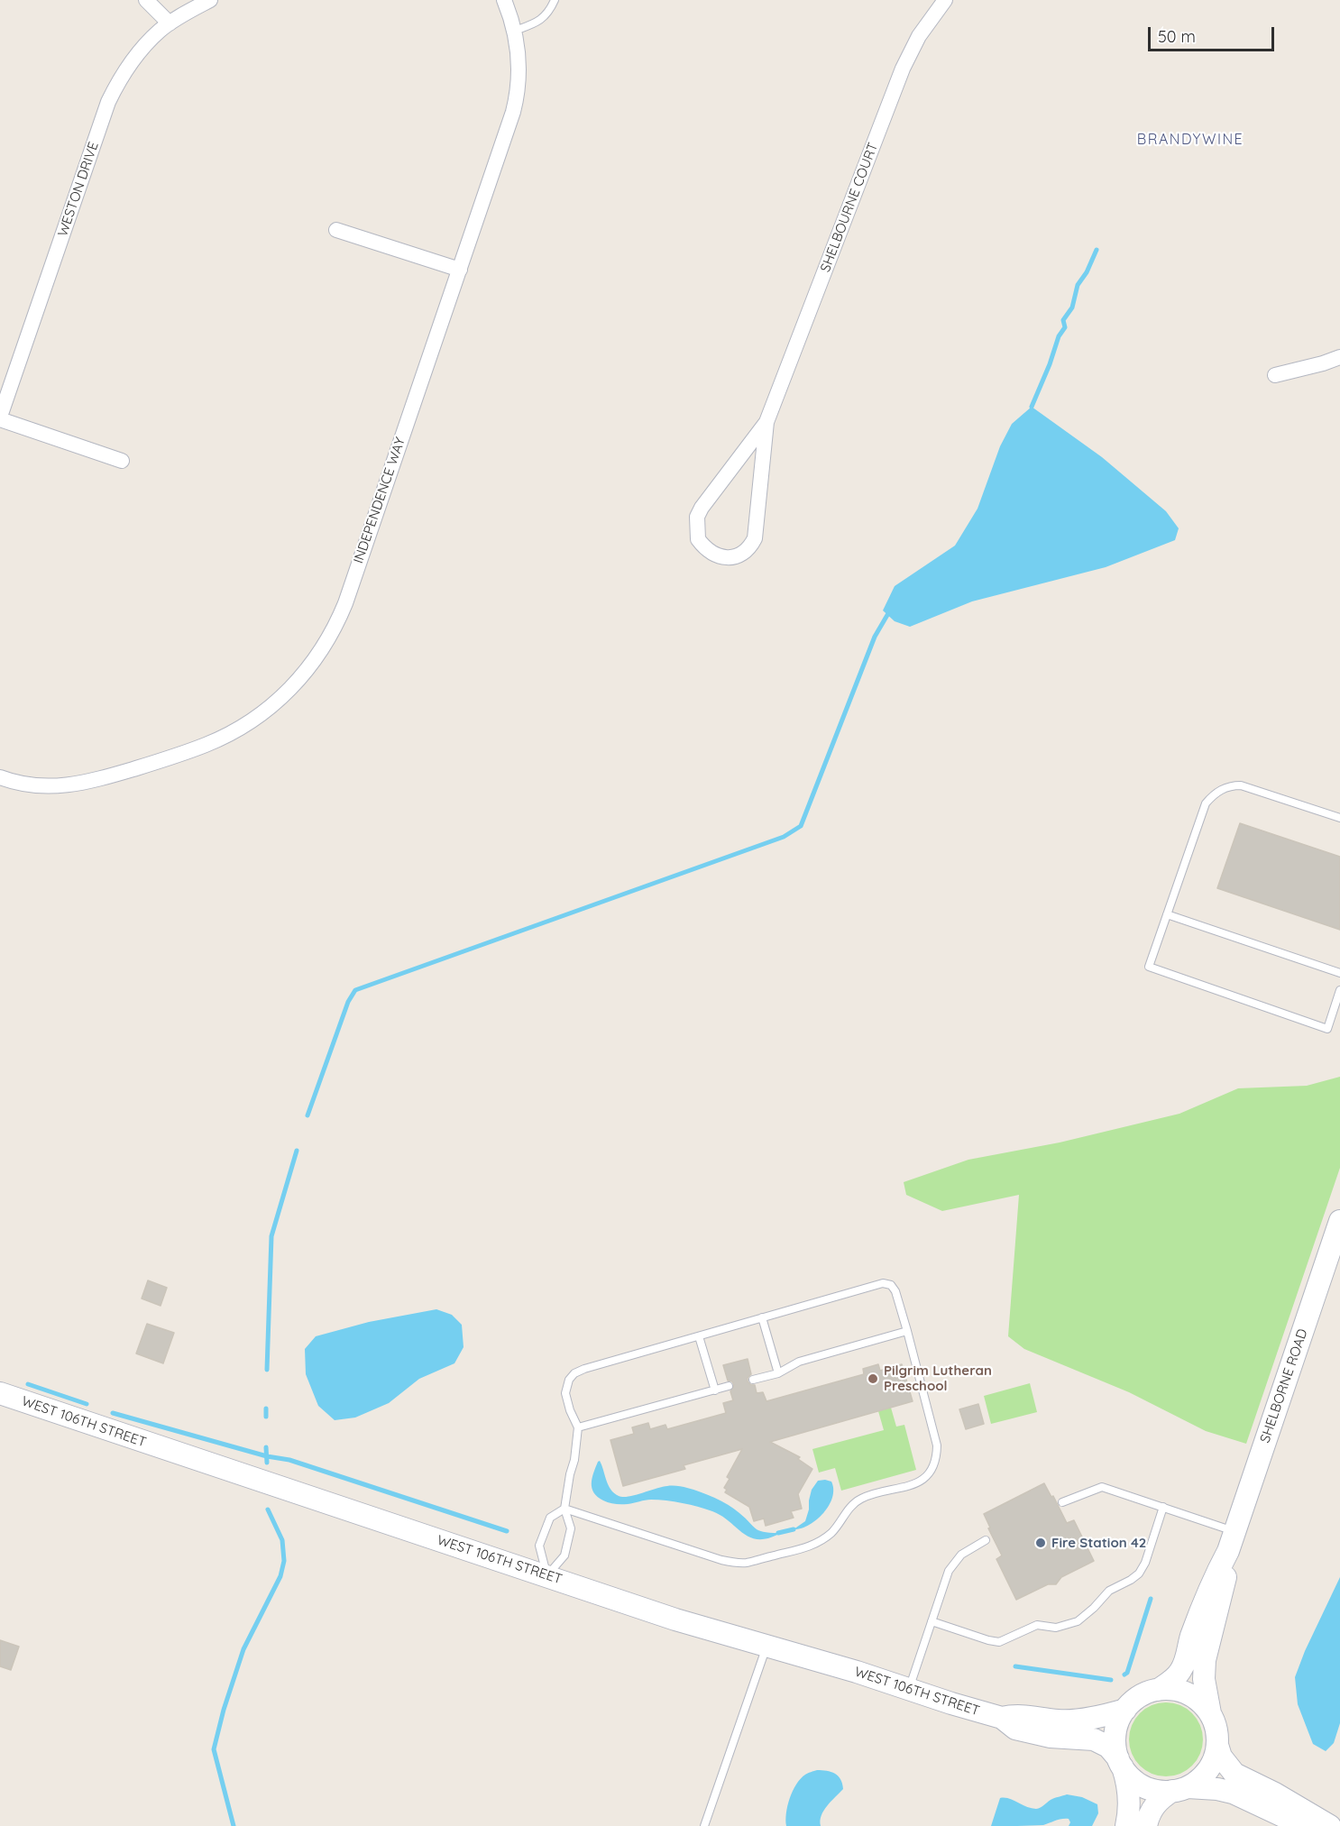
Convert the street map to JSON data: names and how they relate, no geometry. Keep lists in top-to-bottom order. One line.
{"streets":{"street":["WESTON DRIVE","SHELBOURNE COURT","INDEPENDENCE WAY","SHELBORNE ROAD","WEST 106TH STREET"]},"crossings":[["SHELBORNE ROAD","WEST 106TH STREET"]],"districts":["BRANDYWINE"],"places":["Pilgrim Lutheran Preschool","Fire Station 42"],"scale_bar":"50 m"}
